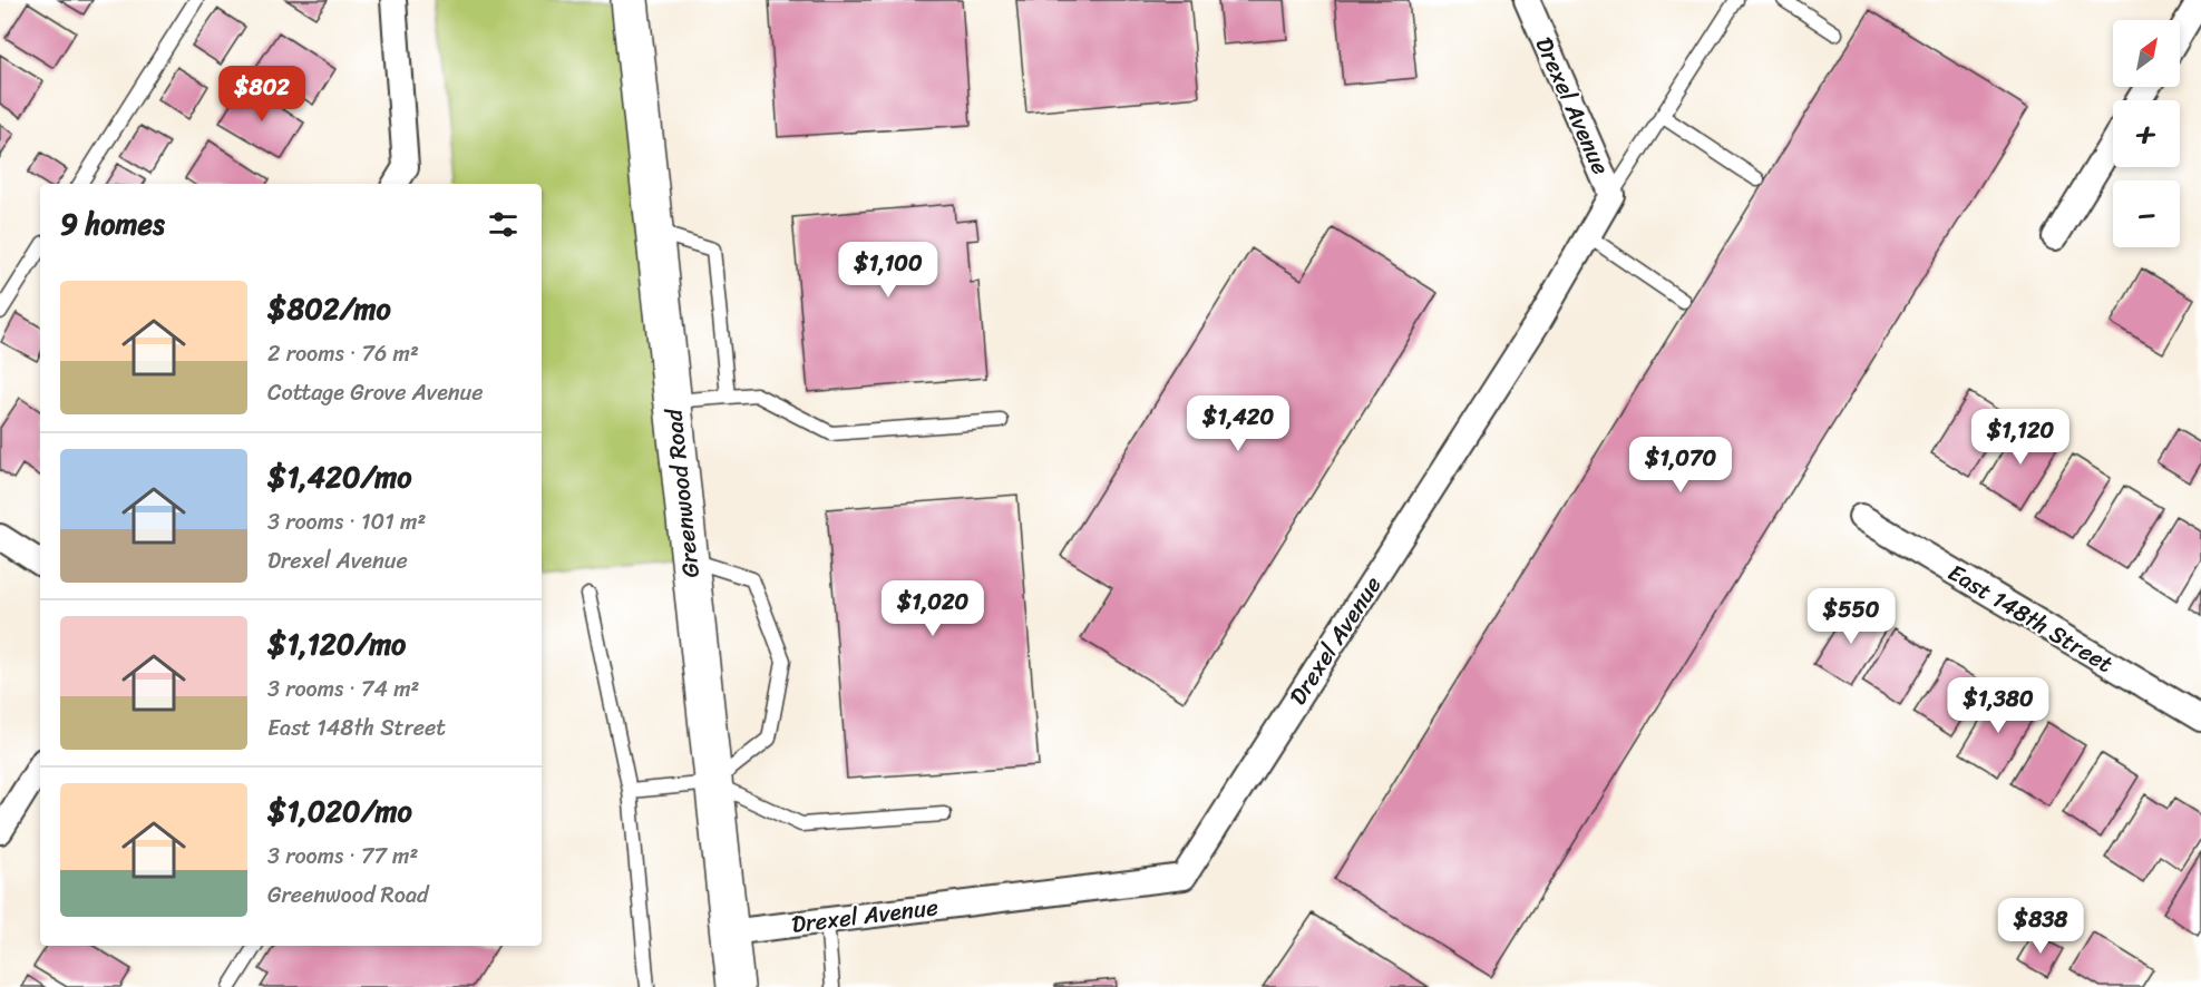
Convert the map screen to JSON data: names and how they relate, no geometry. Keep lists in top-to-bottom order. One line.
{"streets":{"street":["Drexel Avenue","Greenwood Road","East 148th Street"]},"crossings":[["Drexel Avenue","Greenwood Road"]],"north":"top right","page":{"map_buttons":["+","−"],"price":["$802","$1,100","$1,420","$1,120","$1,070","$1,020","$550","$1,380","$838"],"heading":"9 homes","list":[{"name":"$802/mo","note":"2 rooms · 76 m² · Cottage Grove Avenue"},{"name":"$1,420/mo","note":"3 rooms · 101 m² · Drexel Avenue"},{"name":"$1,120/mo","note":"3 rooms · 74 m² · East 148th Street"},{"name":"$1,020/mo","note":"3 rooms · 77 m² · Greenwood Road"}]}}
